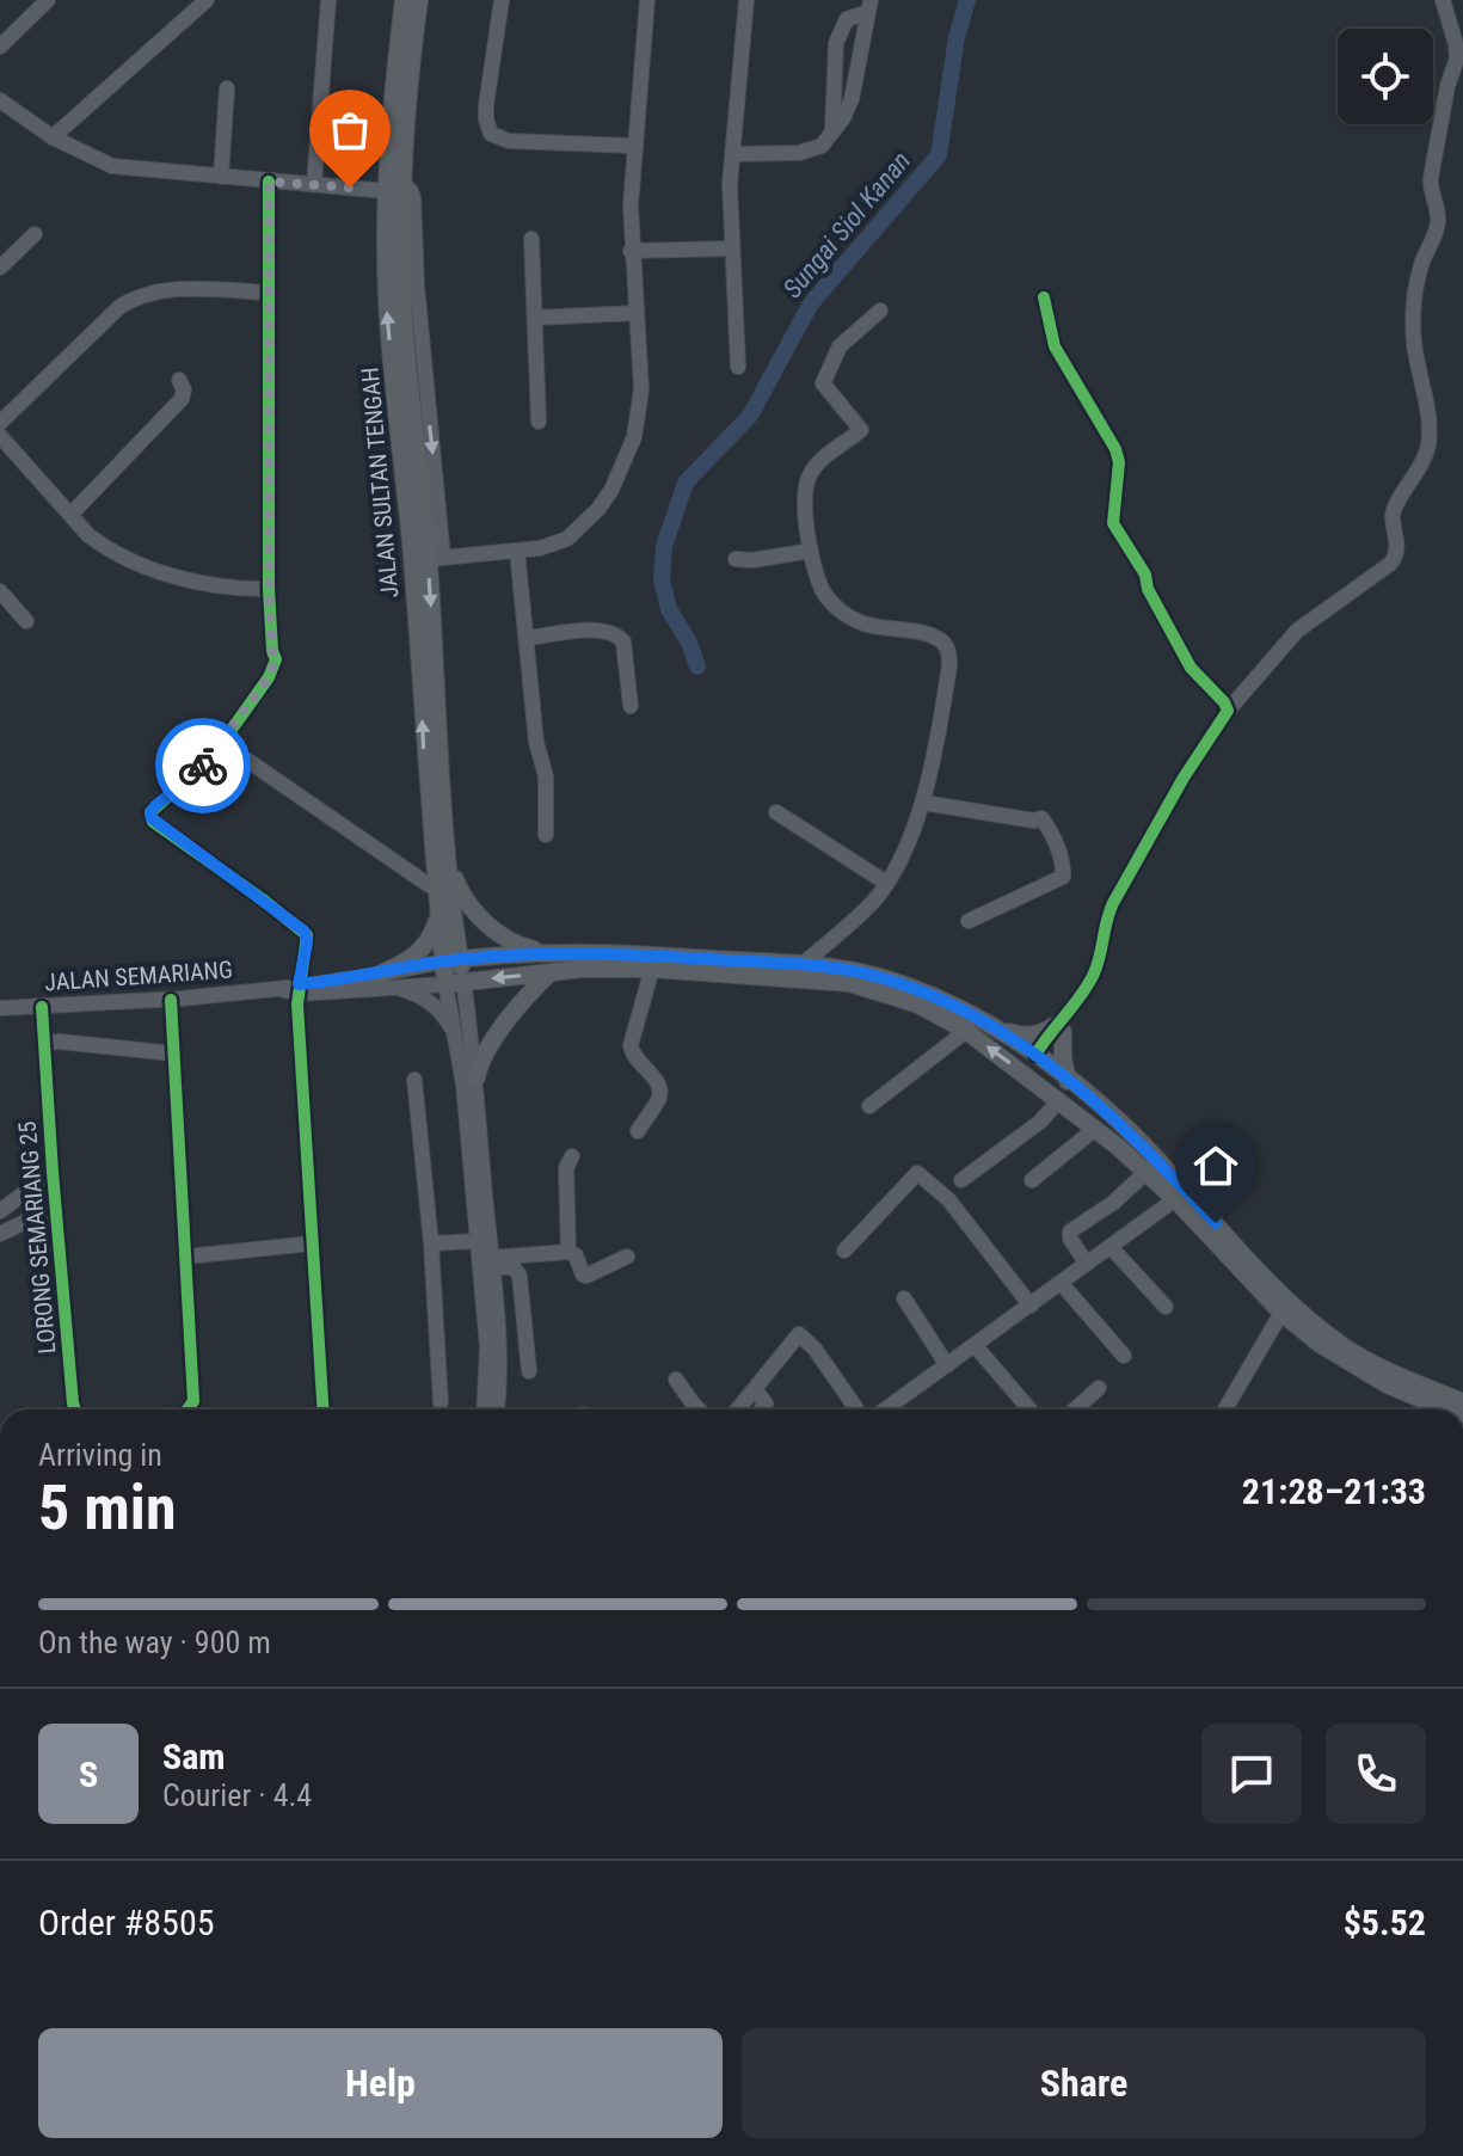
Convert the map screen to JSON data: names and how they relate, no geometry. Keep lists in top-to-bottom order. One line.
{"streets":{"main road":["JALAN SULTAN TENGAH"],"street":["JALAN SEMARIANG","LORONG SEMARIANG 25"]},"crossings":[["JALAN SEMARIANG","LORONG SEMARIANG 25"]],"water":["Sungai Siol Kanan"],"page":{"heading":["5 min","Arriving in","21:28–21:33"],"panel":["Sam","Courier · 4.4","Order #8505","$5.52"],"bar":"On the way · 900 m","round":"S","buttons":["Help","Share"]}}
